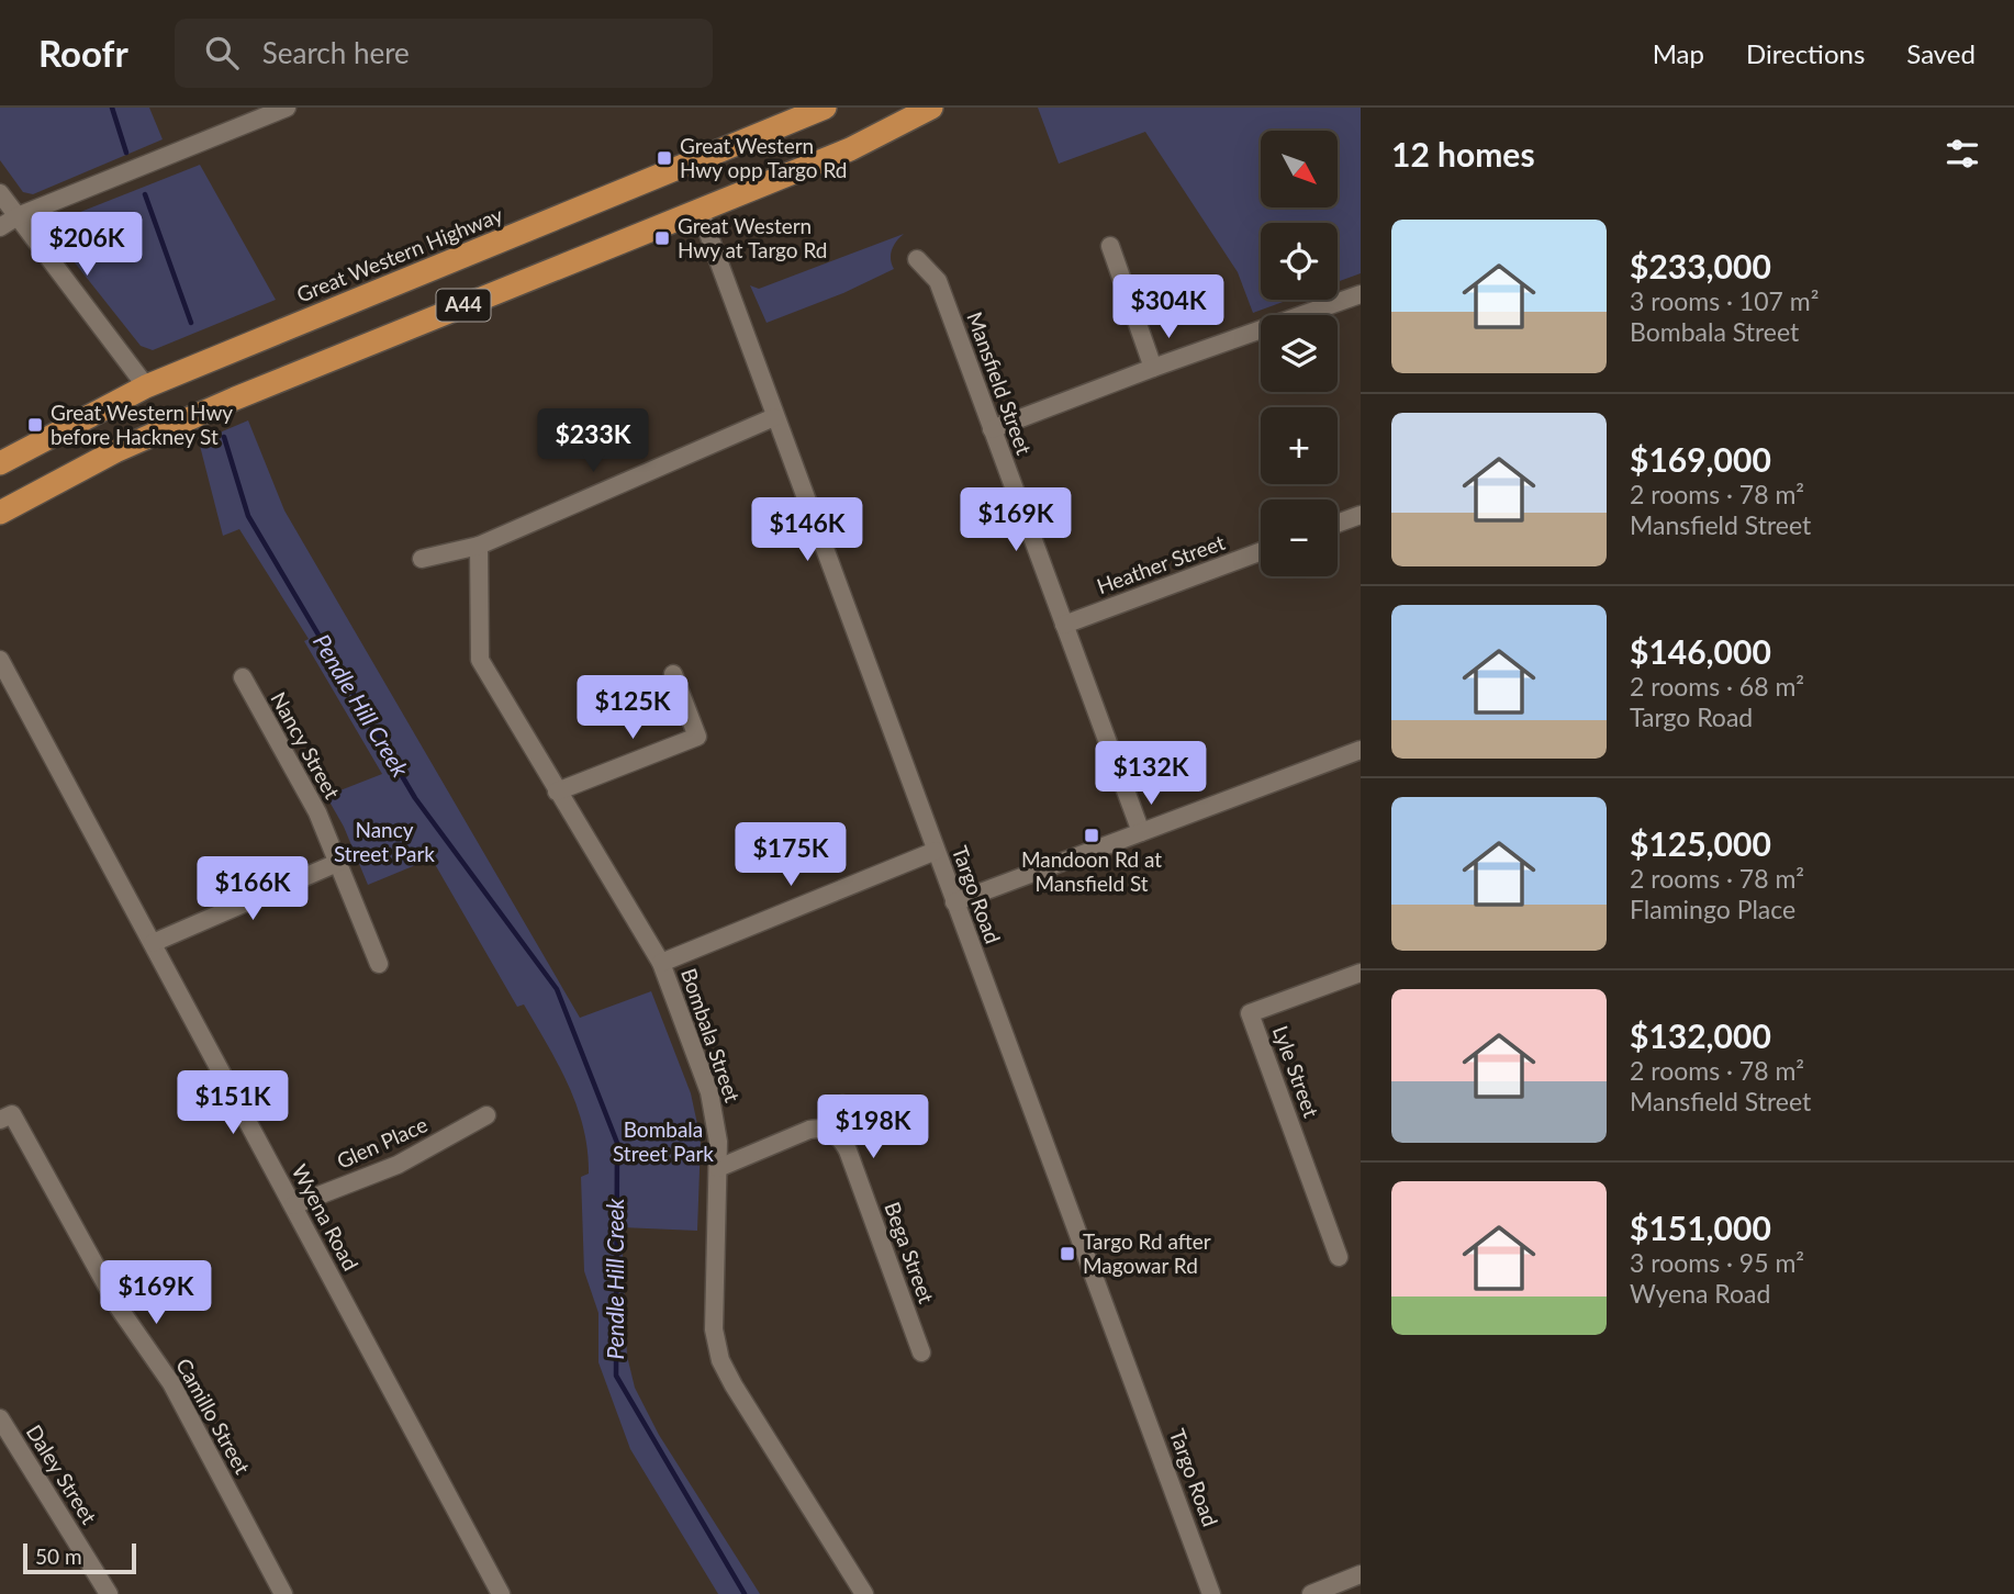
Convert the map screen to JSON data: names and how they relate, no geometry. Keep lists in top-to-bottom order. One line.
{"streets":{"highway":["Great Western Highway","A44"],"street":["Mansfield Street","Heather Street","Nancy Street","Targo Road","Bombala Street","Lyle Street","Glen Place","Wyena Road","Bega Street","Camillo Street","Daley Street"]},"crossings":[["A44","Targo Road"],["Mansfield Street","Heather Street"],["Glen Place","Wyena Road"]],"water":["Pendle Hill Creek"],"parks":["Nancy Street Park","Bombala Street Park"],"places":{"transit":["Great Western Hwy opp Targo Rd","Great Western Hwy at Targo Rd","Great Western Hwy before Hackney St","Mandoon Rd at Mansfield St","Targo Rd after Magowar Rd"]},"scale_bar":"50 m","north":"bottom right","page":{"header":"Roofr","search":"Search here","nav":["Map","Directions","Saved"],"heading":"12 homes","map_buttons":["+","−"],"list":[{"name":"$233,000","note":"3 rooms · 107 m² · Bombala Street"},{"name":"$169,000","note":"2 rooms · 78 m² · Mansfield Street"},{"name":"$146,000","note":"2 rooms · 68 m² · Targo Road"},{"name":"$125,000","note":"2 rooms · 78 m² · Flamingo Place"},{"name":"$132,000","note":"2 rooms · 78 m² · Mansfield Street"},{"name":"$151,000","note":"3 rooms · 95 m² · Wyena Road"}],"price":["$206K","$304K","$233K","$169K","$146K","$125K","$132K","$175K","$166K","$151K","$198K","$169K"],"scale":"50 m"}}
